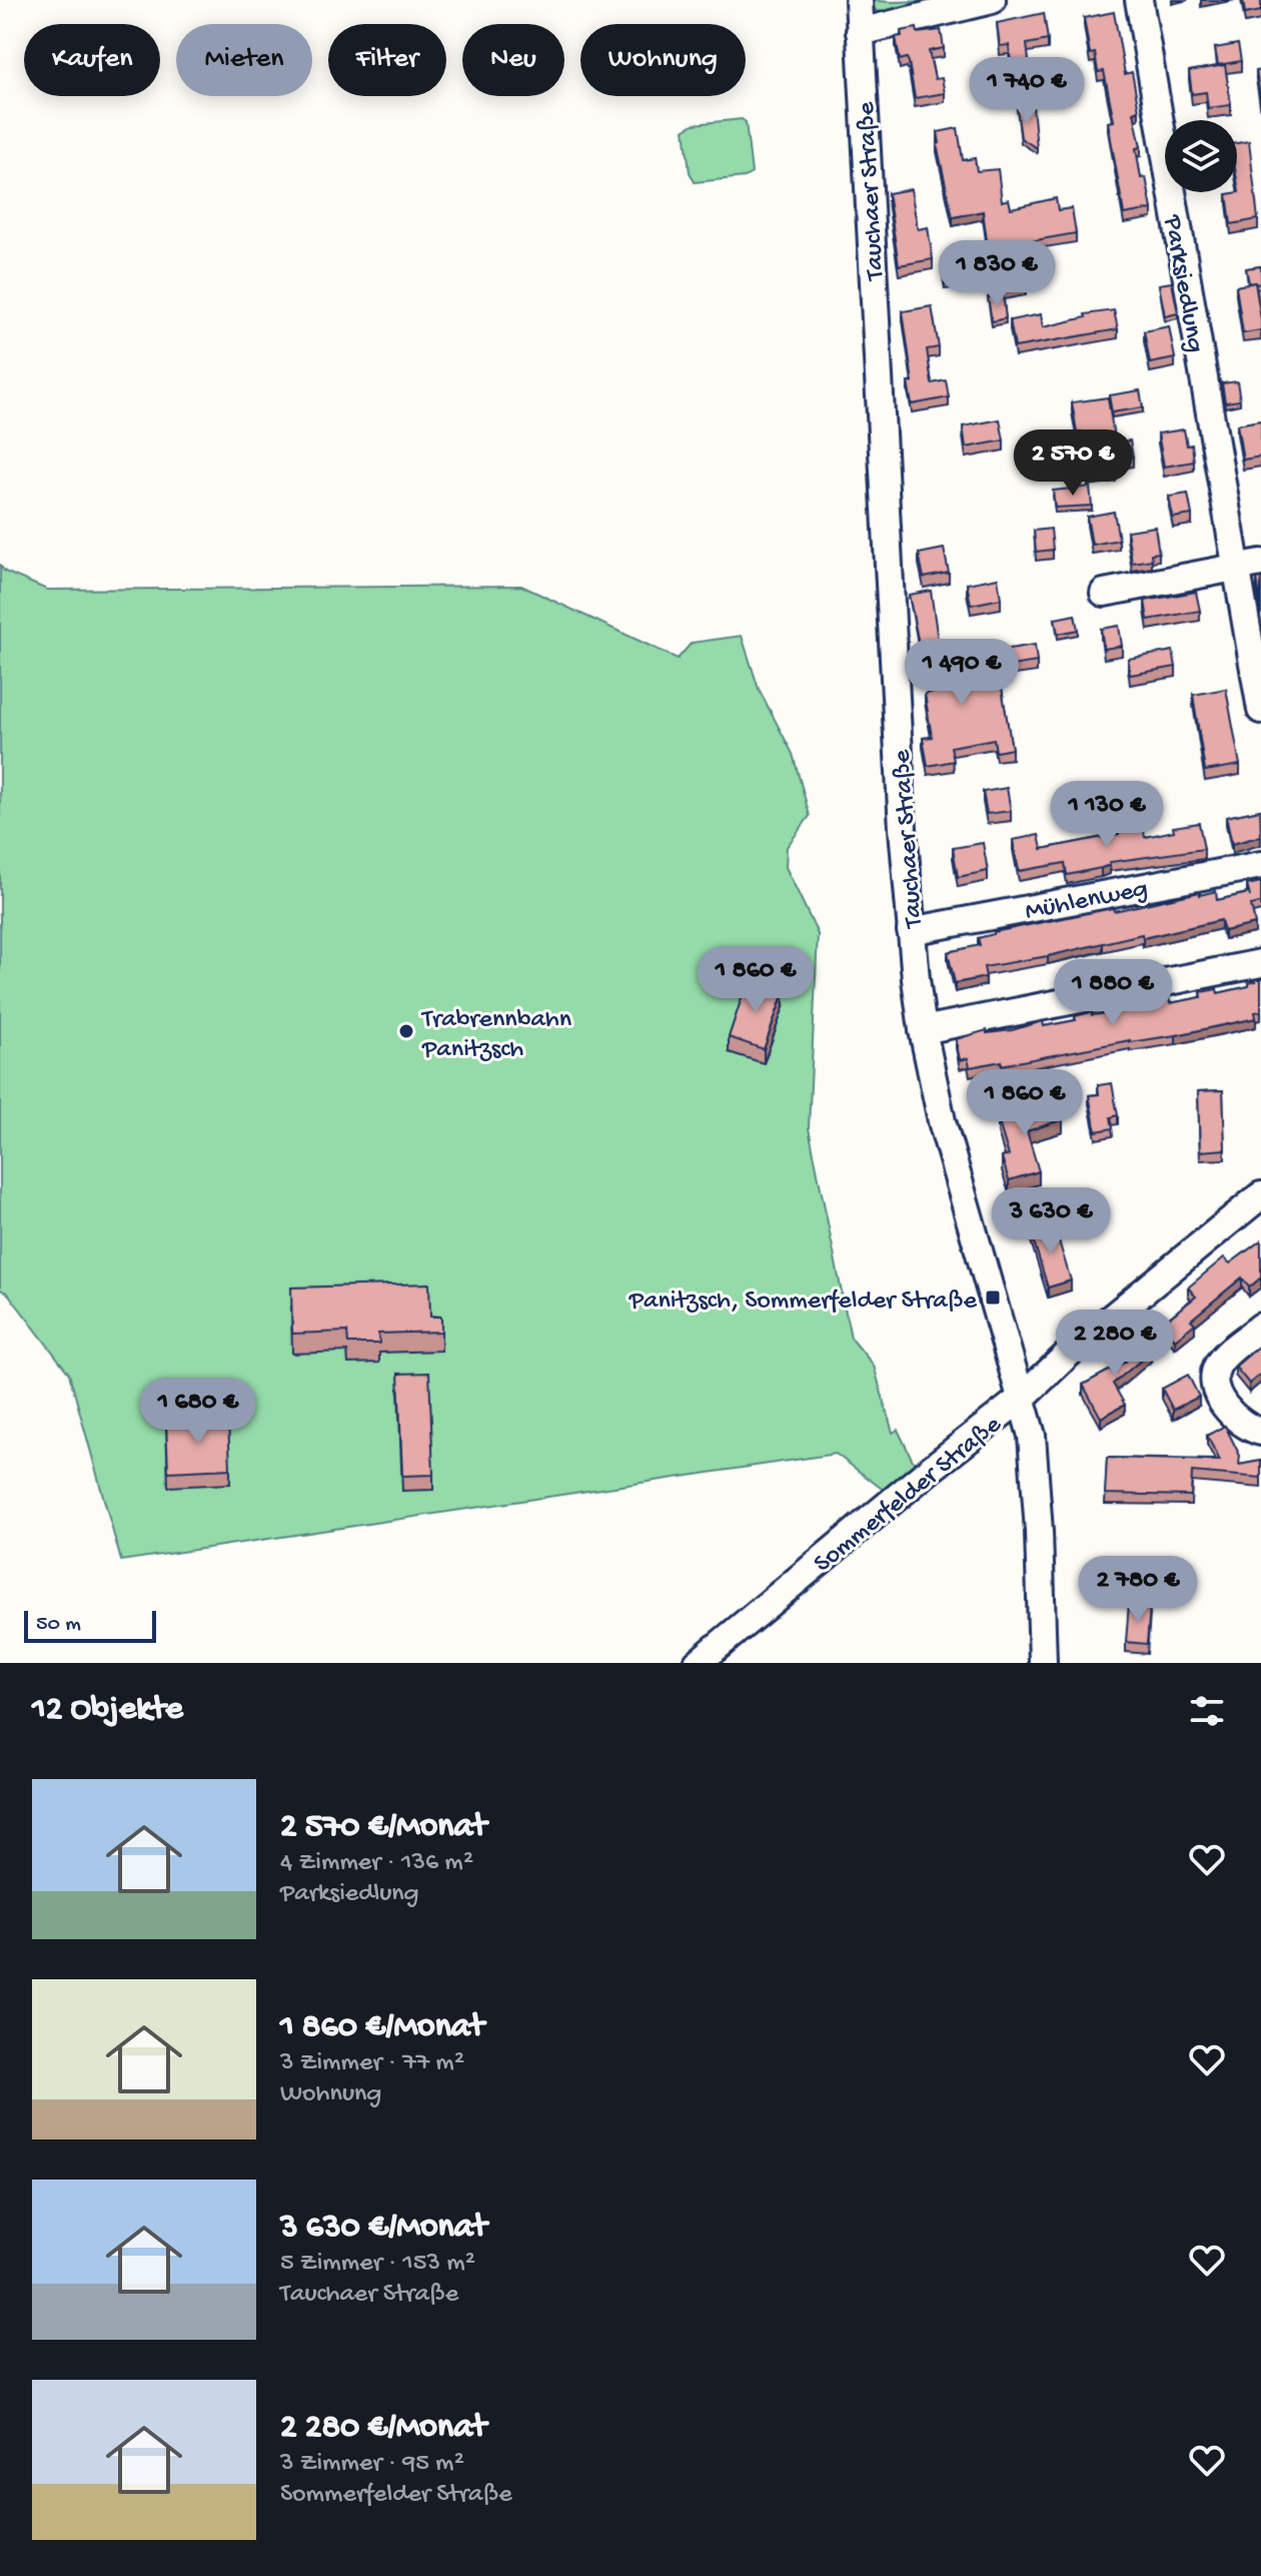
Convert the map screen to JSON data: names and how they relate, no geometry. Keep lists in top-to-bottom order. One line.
{"streets":{"street":["Tauchaer Straße","Parksiedlung","Mühlenweg","Sommerfelder Straße"]},"crossings":[["Tauchaer Straße","Mühlenweg"],["Tauchaer Straße","Sommerfelder Straße"]],"places":{"other":["Trabrennbahn Panitzsch"],"transit":["Panitzsch, Sommerfelder Straße"]},"scale_bar":"50 m","page":{"chip":["Kaufen","Mieten","Filter","Neu","Wohnung"],"price":["1 740 €","1 830 €","2 570 €","1 490 €","1 130 €","1 860 €","1 880 €","1 860 €","3 630 €","2 280 €","1 680 €","2 780 €"],"scale":"50 m","heading":"12 Objekte","list":[{"name":"2 570 €/Monat","note":"4 Zimmer · 136 m² · Parksiedlung"},{"name":"1 860 €/Monat","note":"3 Zimmer · 77 m² · Wohnung"},{"name":"3 630 €/Monat","note":"5 Zimmer · 153 m² · Tauchaer Straße"},{"name":"2 280 €/Monat","note":"3 Zimmer · 95 m² · Sommerfelder Straße"}]}}
